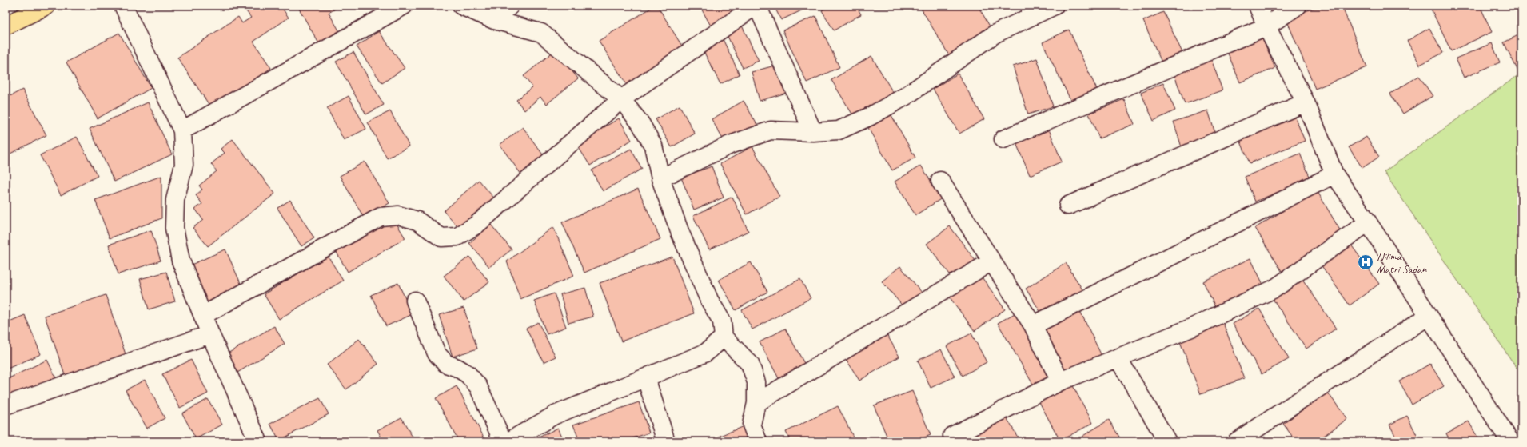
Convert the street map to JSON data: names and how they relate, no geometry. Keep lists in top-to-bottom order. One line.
{"places":{"hospital":["Nilima Matri Sadan"]}}
